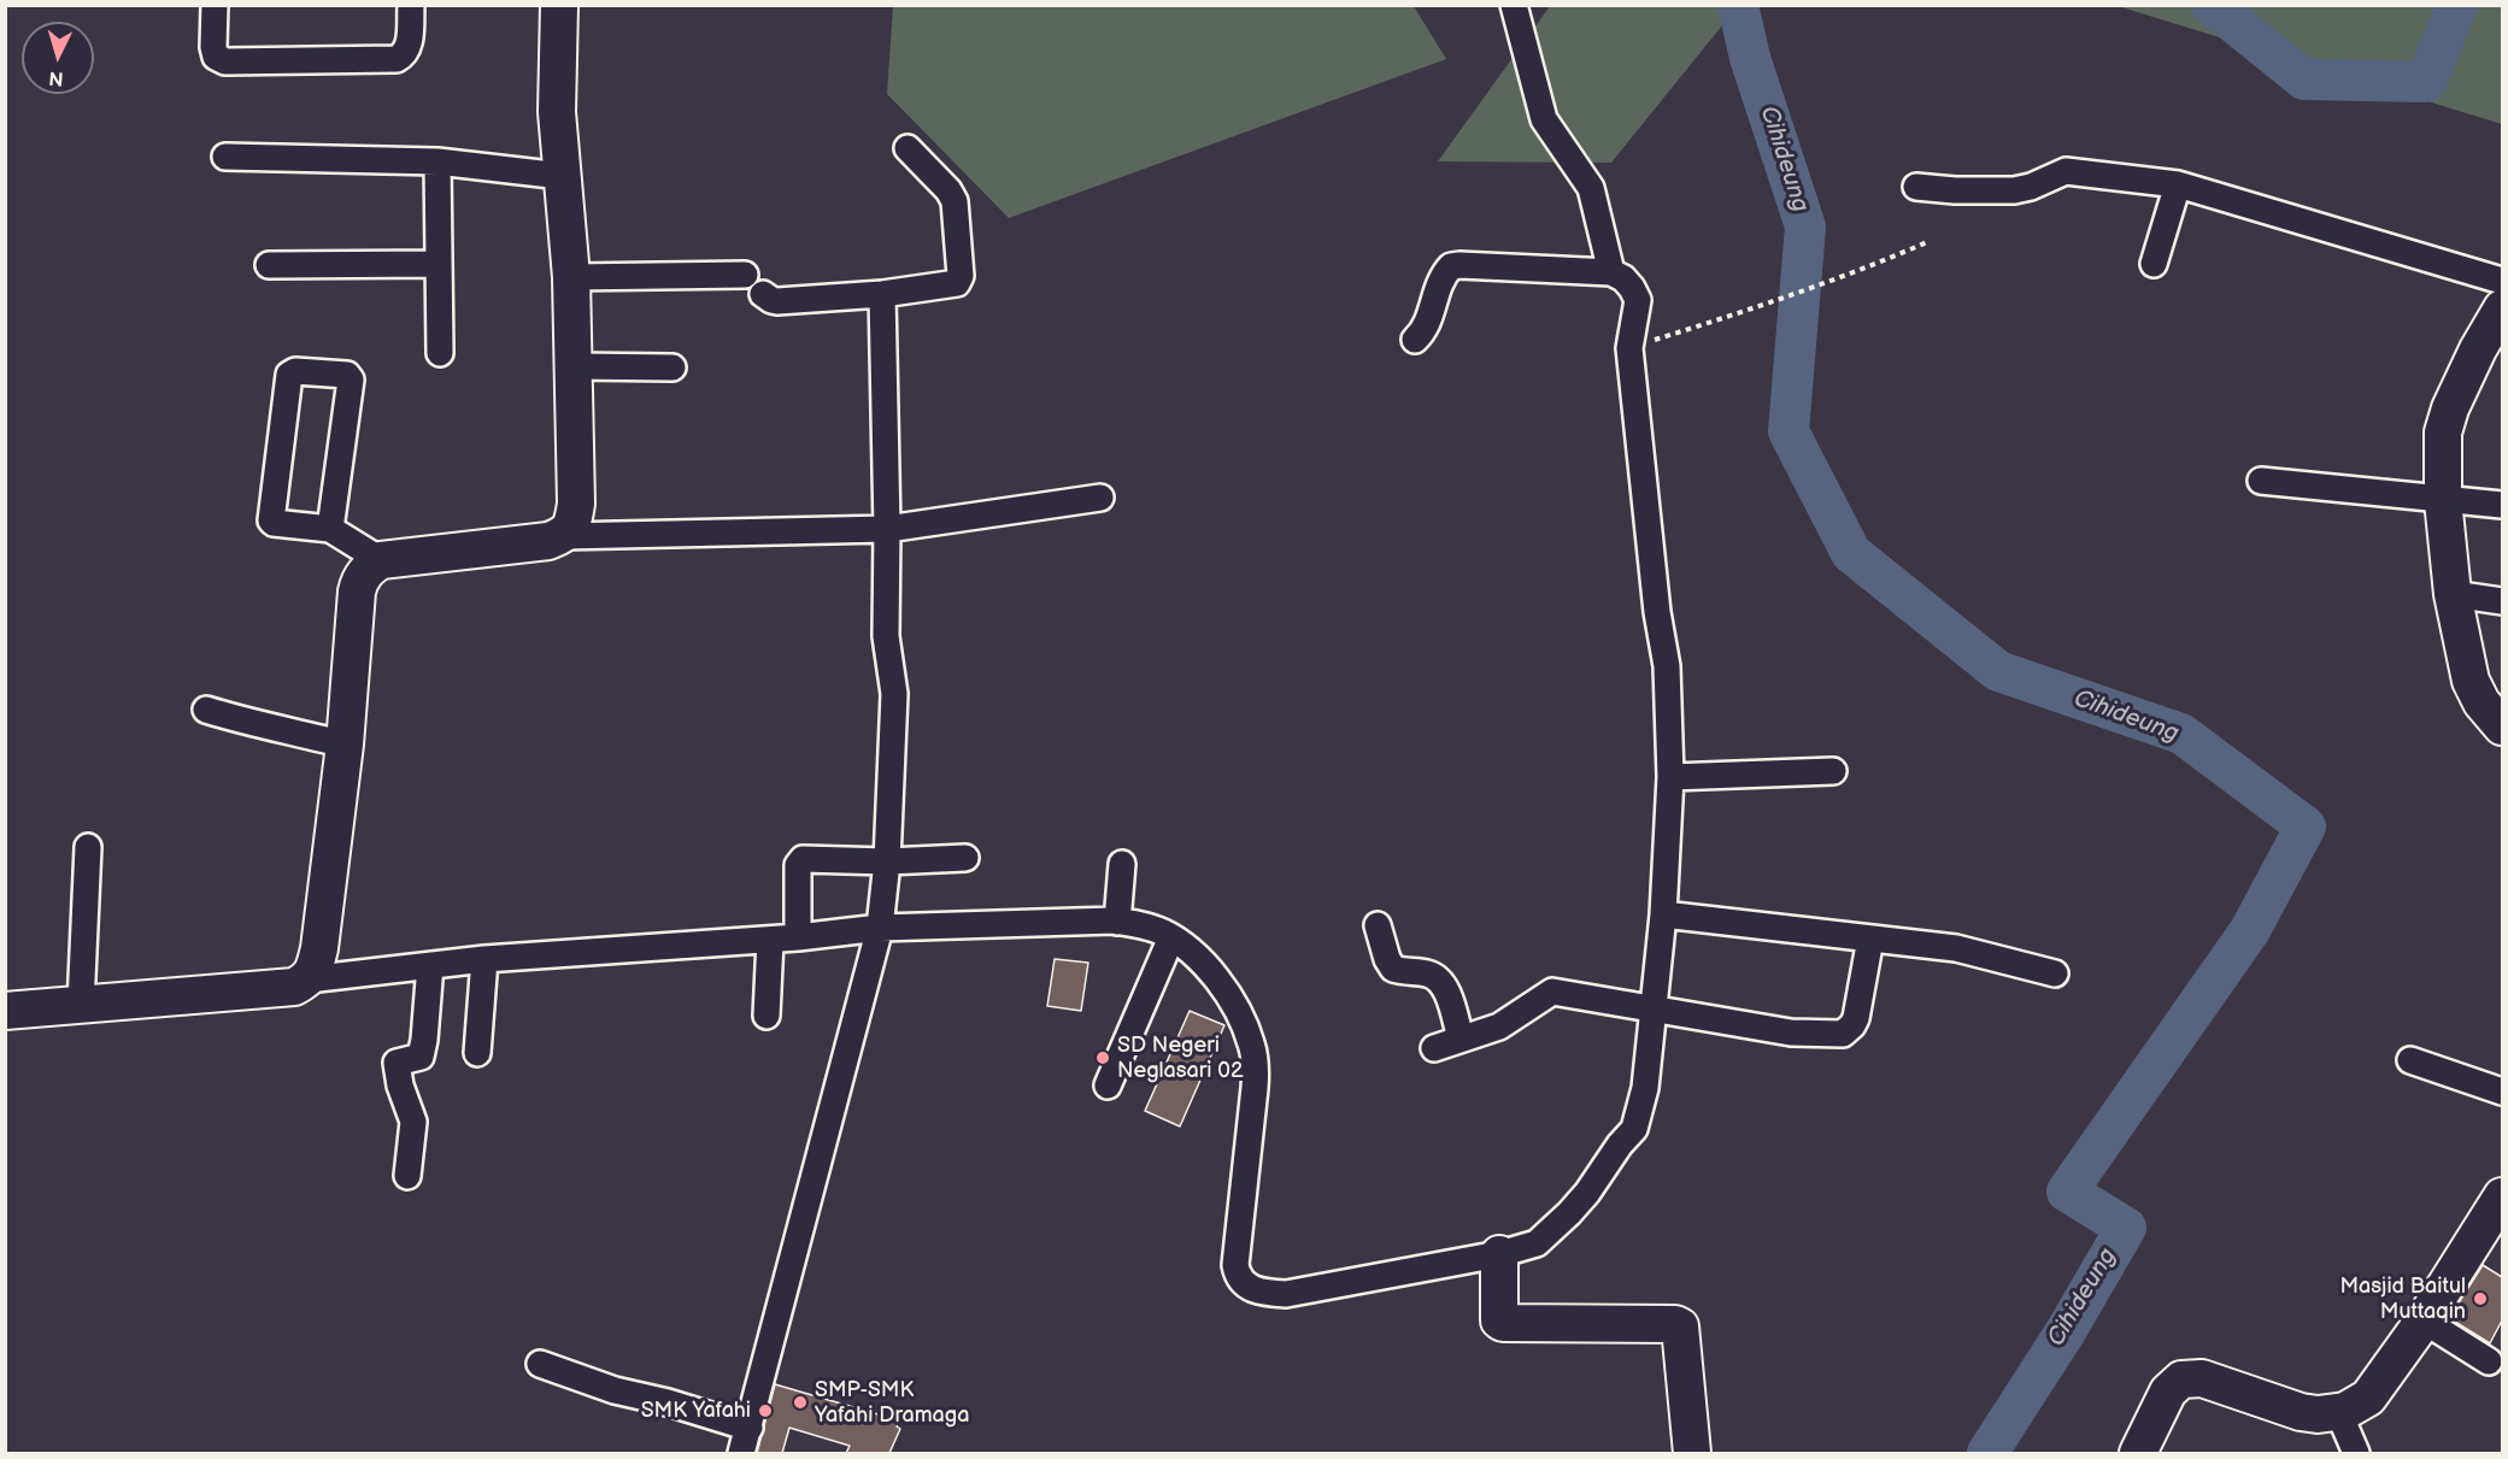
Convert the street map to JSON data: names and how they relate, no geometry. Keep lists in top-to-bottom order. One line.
{"water":["Cihideung"],"places":["SD Negeri Neglasari 02","Masjid Baitul Muttaqin","SMP-SMK Yafahi Dramaga","SMK Yafahi"],"north":"bottom"}
